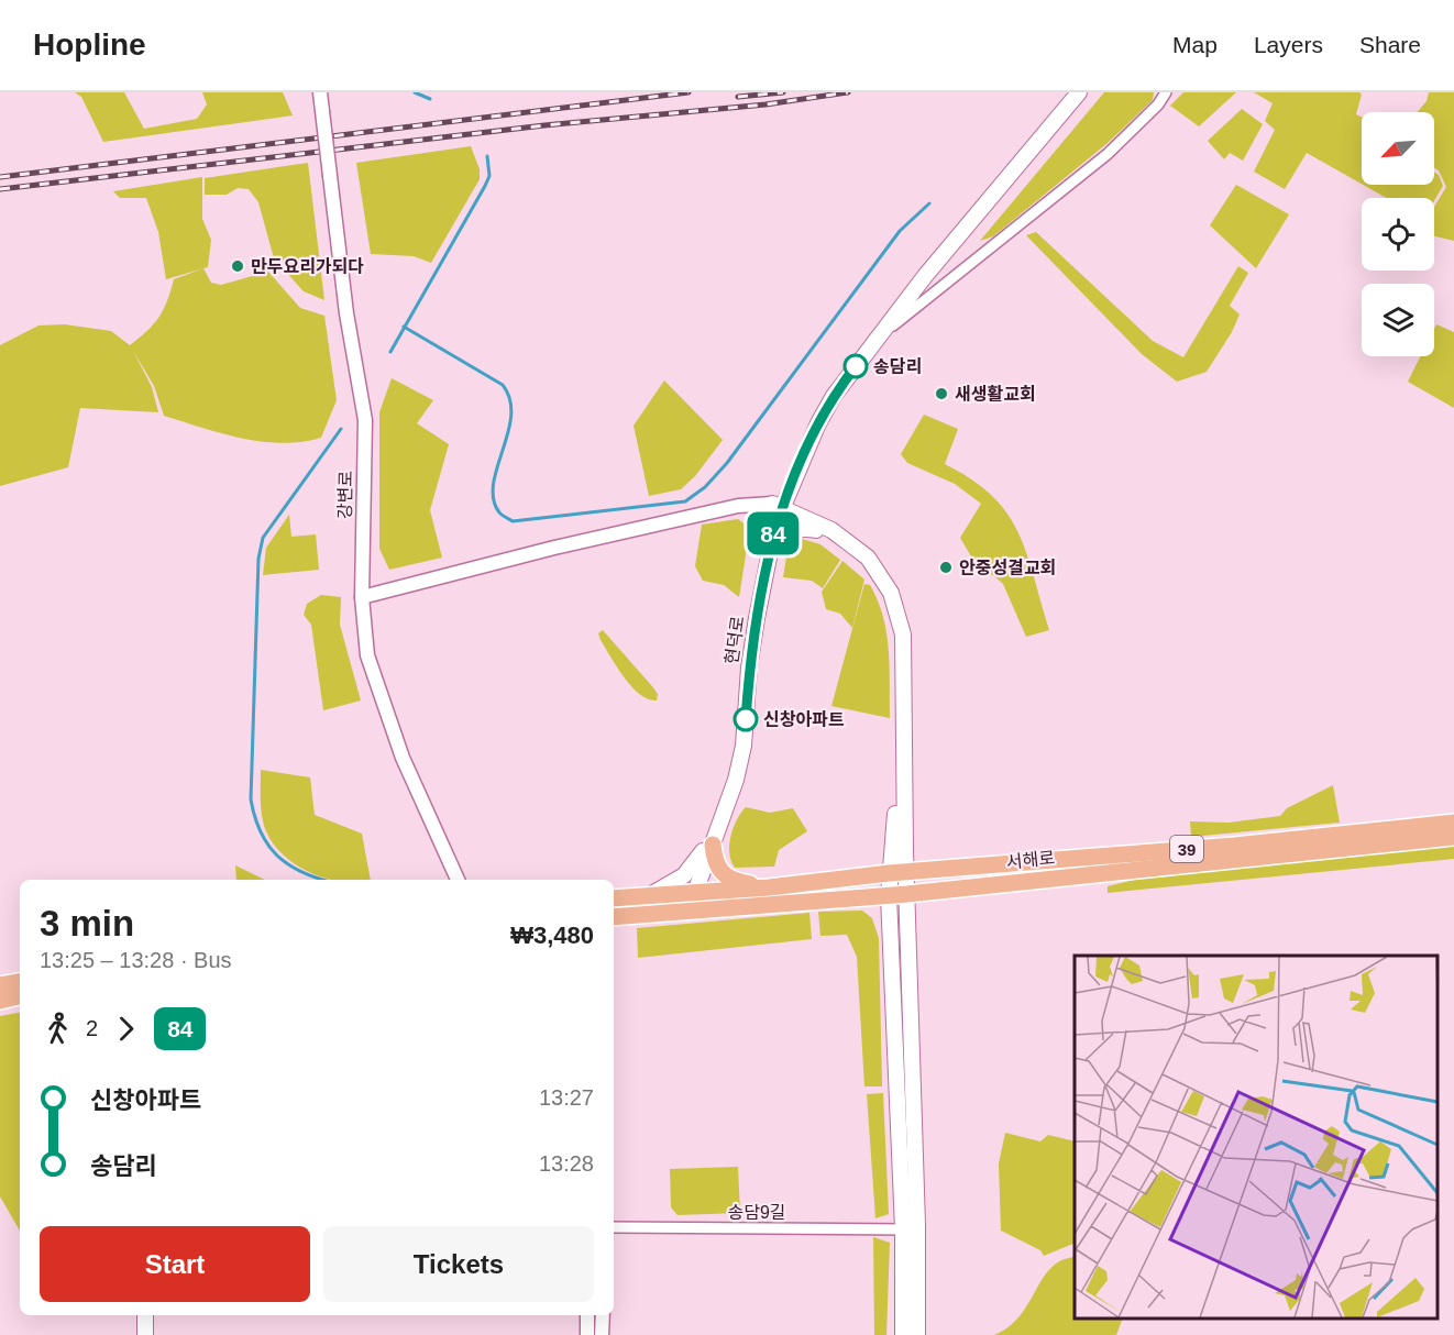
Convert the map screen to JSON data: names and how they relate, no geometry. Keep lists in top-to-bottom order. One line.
{"streets":{"main road":["현덕로","39","서해로"],"street":["강변로","송담9길"]},"crossings":[["현덕로","서해로"]],"places":["만두요리가되다","송담리","새생활교회","안중성결교회","신창아파트"],"lines":["bus line 84"],"north":"bottom left","page":{"header":"Hopline","nav":["Map","Layers","Share"],"on_map":"84","heading":["3 min","13:25 – 13:28 · Bus","₩3,480"],"legs":["2","84"],"list":[{"name":"신창아파트","value":"13:27"},{"name":"송담리","value":"13:28"}],"buttons":["Start","Tickets"]}}
